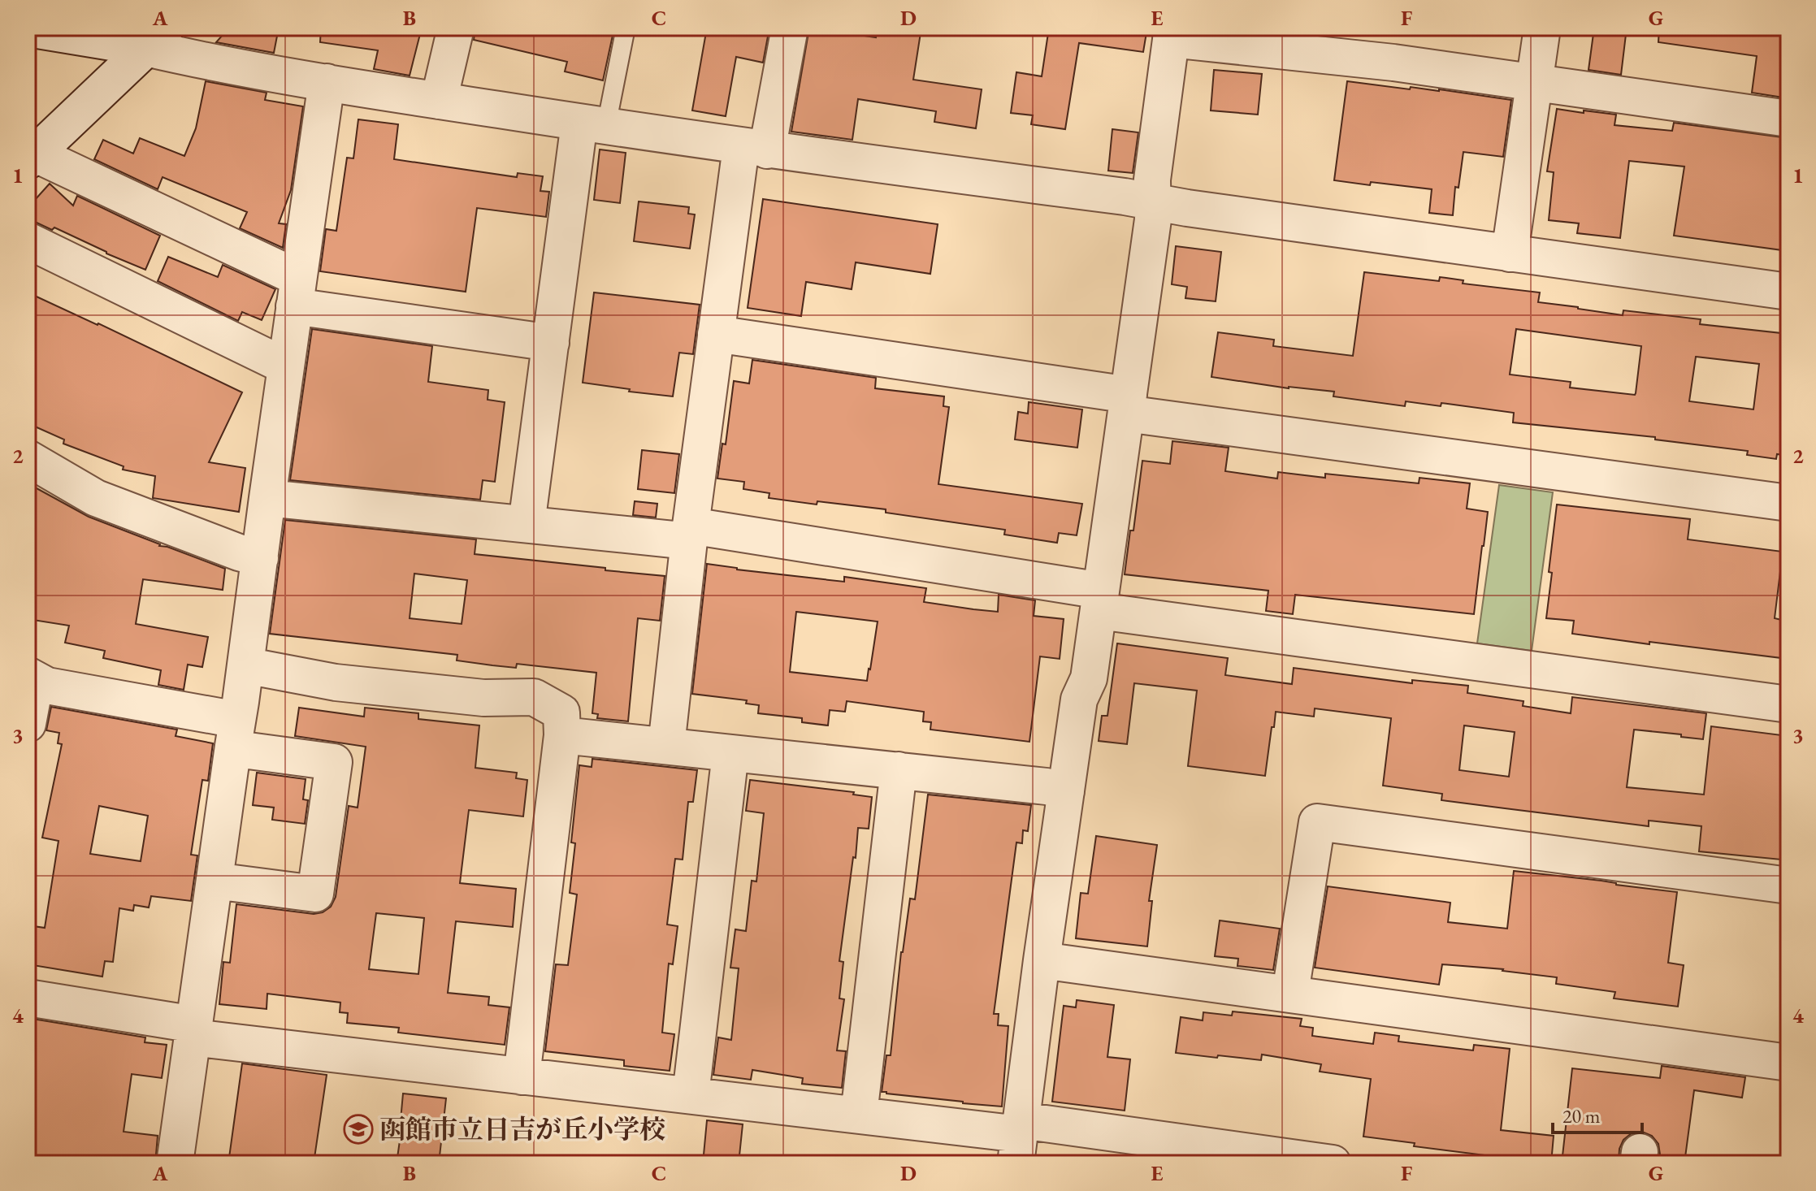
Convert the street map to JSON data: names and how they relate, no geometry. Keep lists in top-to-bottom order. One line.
{"places":{"school or university":["函館市立日吉が丘小学校"]},"scale_bar":"20 m","grid":{"columns":["A","B","C","D","E","F","G"],"rows":["1","2","3","4"]}}
